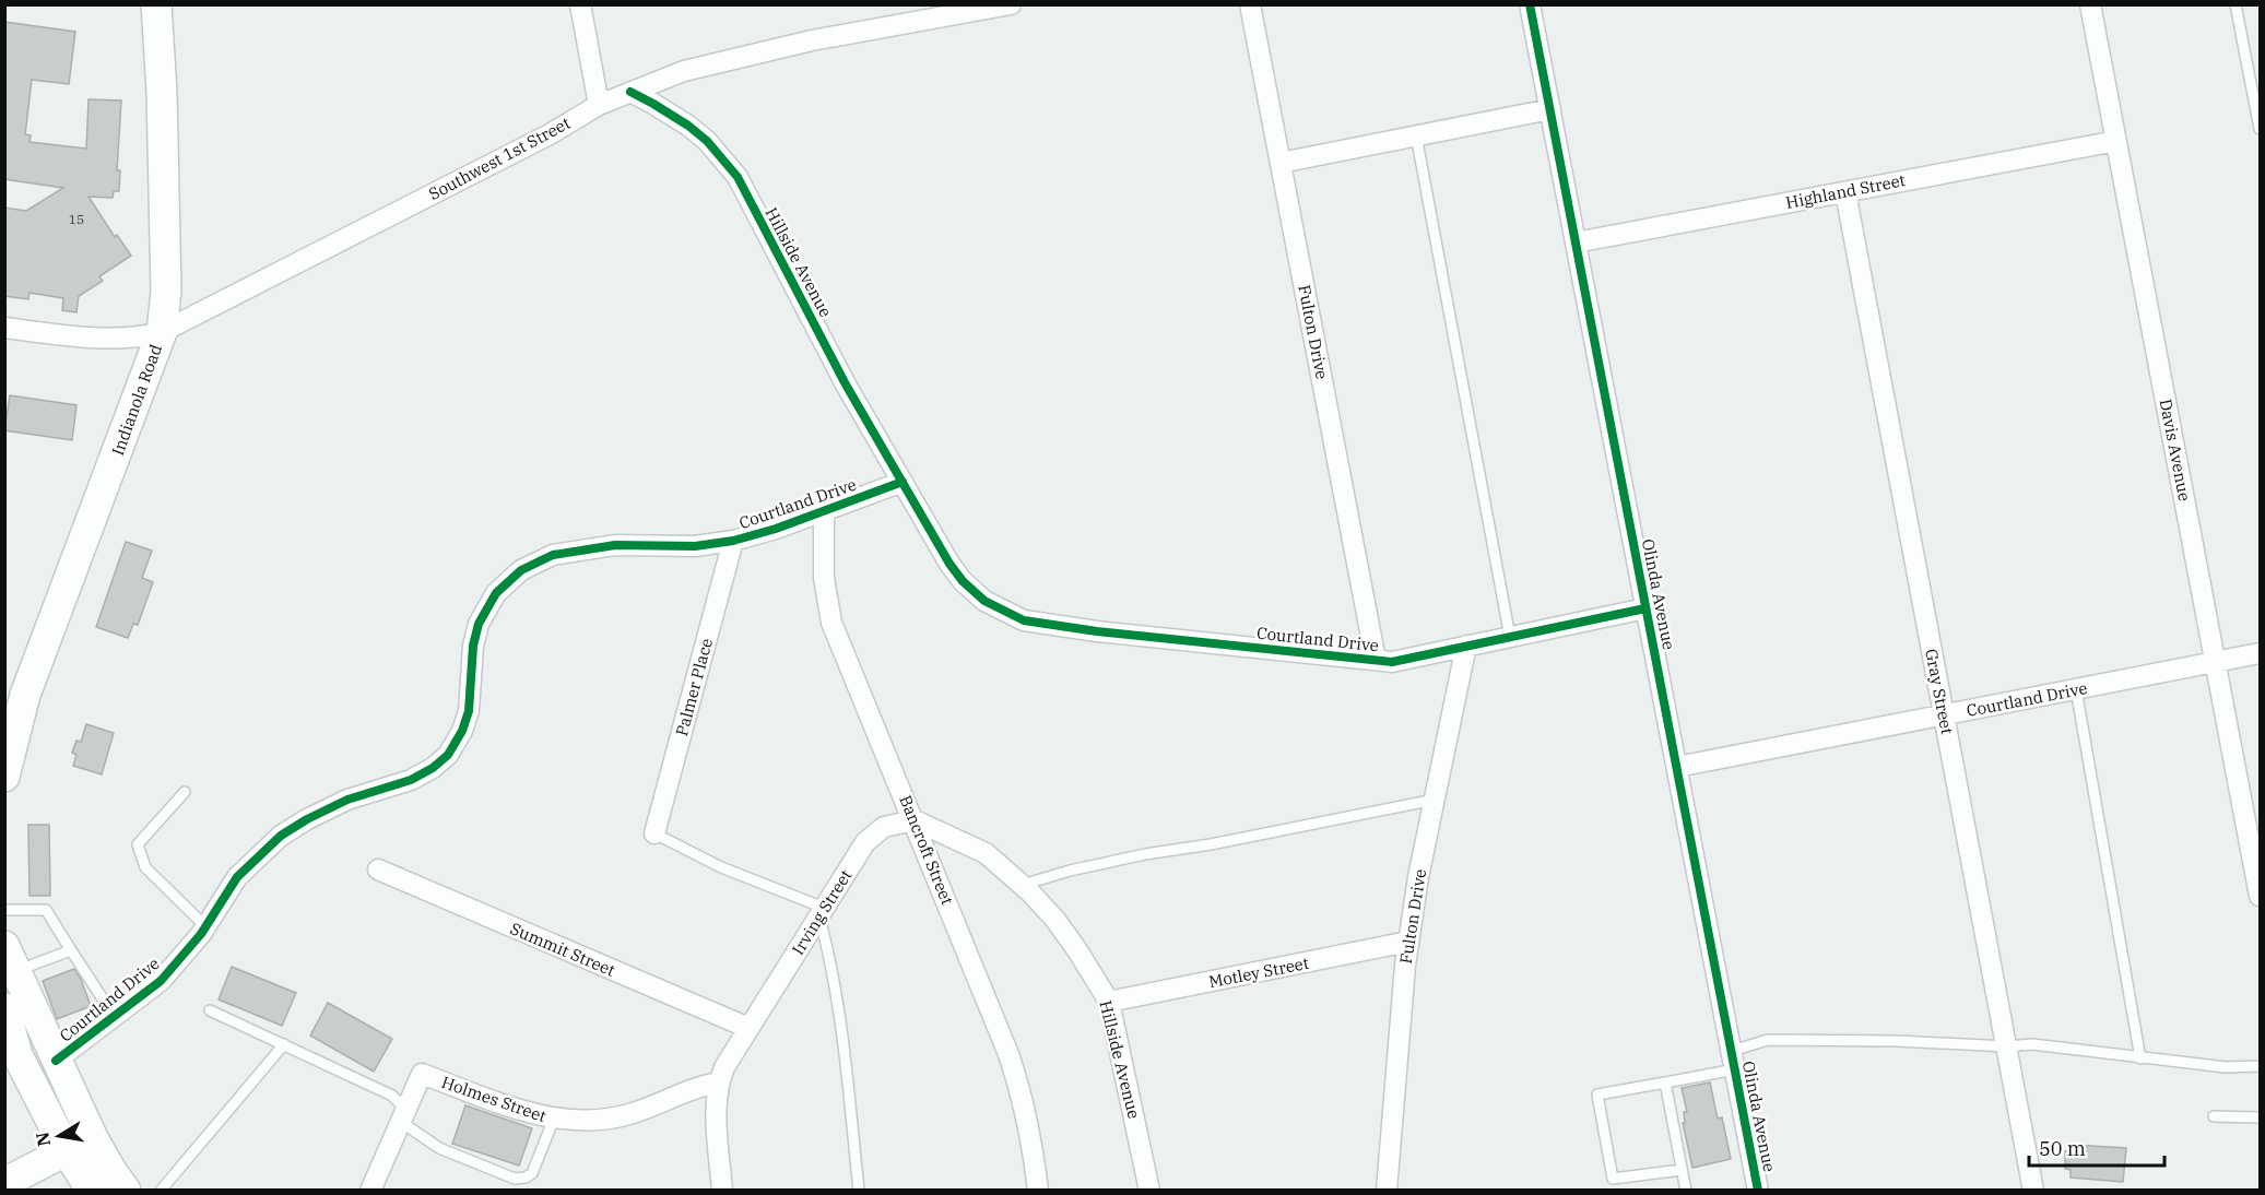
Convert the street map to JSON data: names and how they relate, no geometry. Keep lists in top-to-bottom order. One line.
{"streets":{"main road":["Indianola Road"],"street":["Southwest 1st Street","Highland Street","Hillside Avenue","Fulton Drive","Davis Avenue","Courtland Drive","Olinda Avenue","Palmer Place","Gray Street","Bancroft Street","Irving Street","Summit Street","Motley Street","Holmes Street"]},"crossings":[["Southwest 1st Street","Hillside Avenue"],["Southwest 1st Street","Indianola Road"],["Highland Street","Davis Avenue"],["Highland Street","Olinda Avenue"],["Highland Street","Gray Street"],["Hillside Avenue","Courtland Drive"],["Hillside Avenue","Bancroft Street"],["Hillside Avenue","Irving Street"],["Hillside Avenue","Motley Street"],["Fulton Drive","Courtland Drive"],["Fulton Drive","Motley Street"],["Davis Avenue","Courtland Drive"],["Courtland Drive","Olinda Avenue"],["Courtland Drive","Palmer Place"],["Courtland Drive","Gray Street"],["Courtland Drive","Bancroft Street"],["Bancroft Street","Irving Street"],["Irving Street","Summit Street"],["Irving Street","Holmes Street"]],"house_numbers":["15"],"scale_bar":"50 m","north":"left"}
